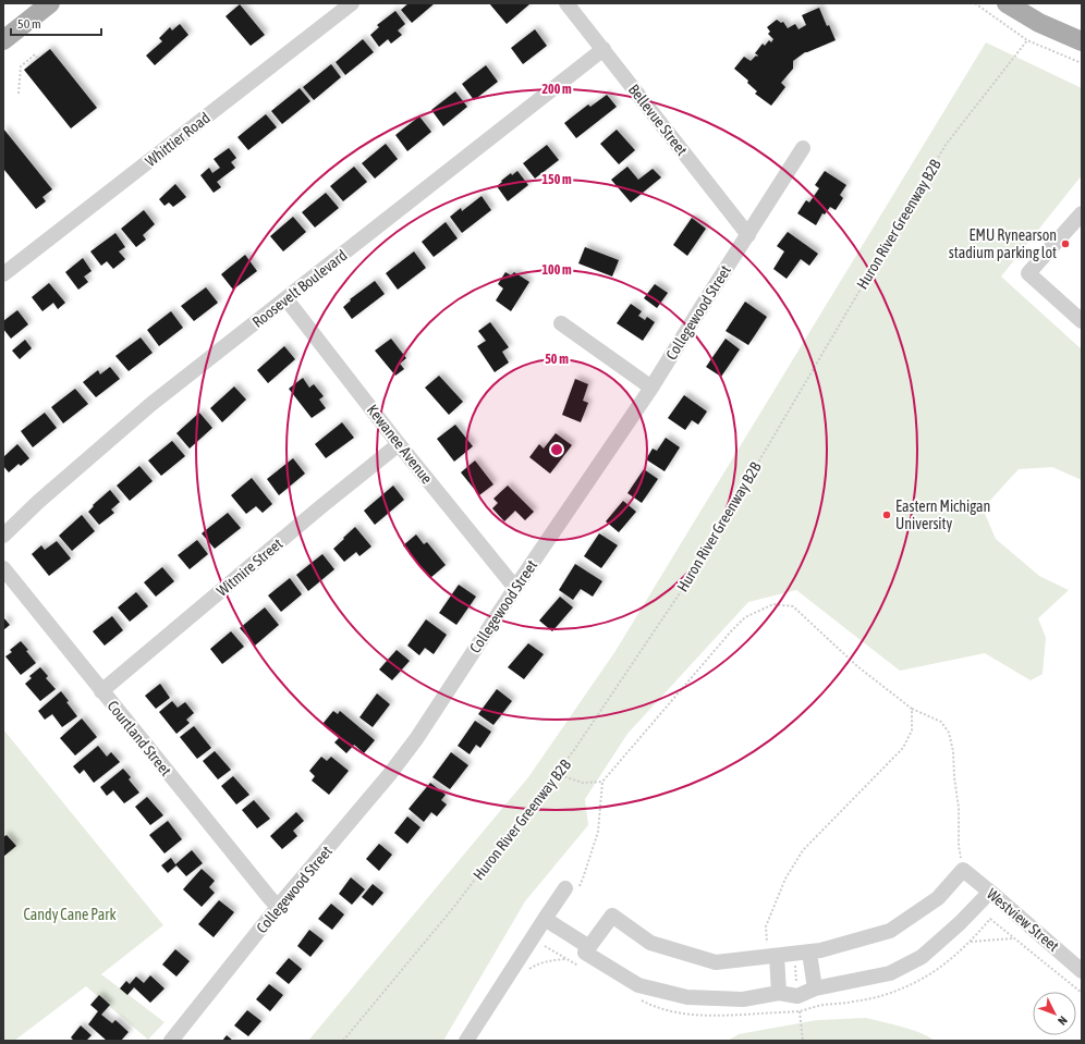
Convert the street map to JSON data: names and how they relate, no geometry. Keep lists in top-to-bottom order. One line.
{"streets":{"street":["Bellevue Street","Whittier Road","Roosevelt Boulevard","Collegewood Street","Kewanee Avenue","Witmire Street","Courtland Street","Westview Street"],"path":["Huron River Greenway B2B"]},"crossings":[["Bellevue Street","Roosevelt Boulevard"],["Bellevue Street","Collegewood Street"],["Roosevelt Boulevard","Kewanee Avenue"],["Collegewood Street","Kewanee Avenue"],["Collegewood Street","Courtland Street"],["Kewanee Avenue","Witmire Street"],["Witmire Street","Courtland Street"]],"parks":["Candy Cane Park"],"places":["EMU Rynearson stadium parking lot","Eastern Michigan University"],"scale_bar":"50 m","north":"bottom right","rings":["200 m","150 m","100 m","50 m"]}
